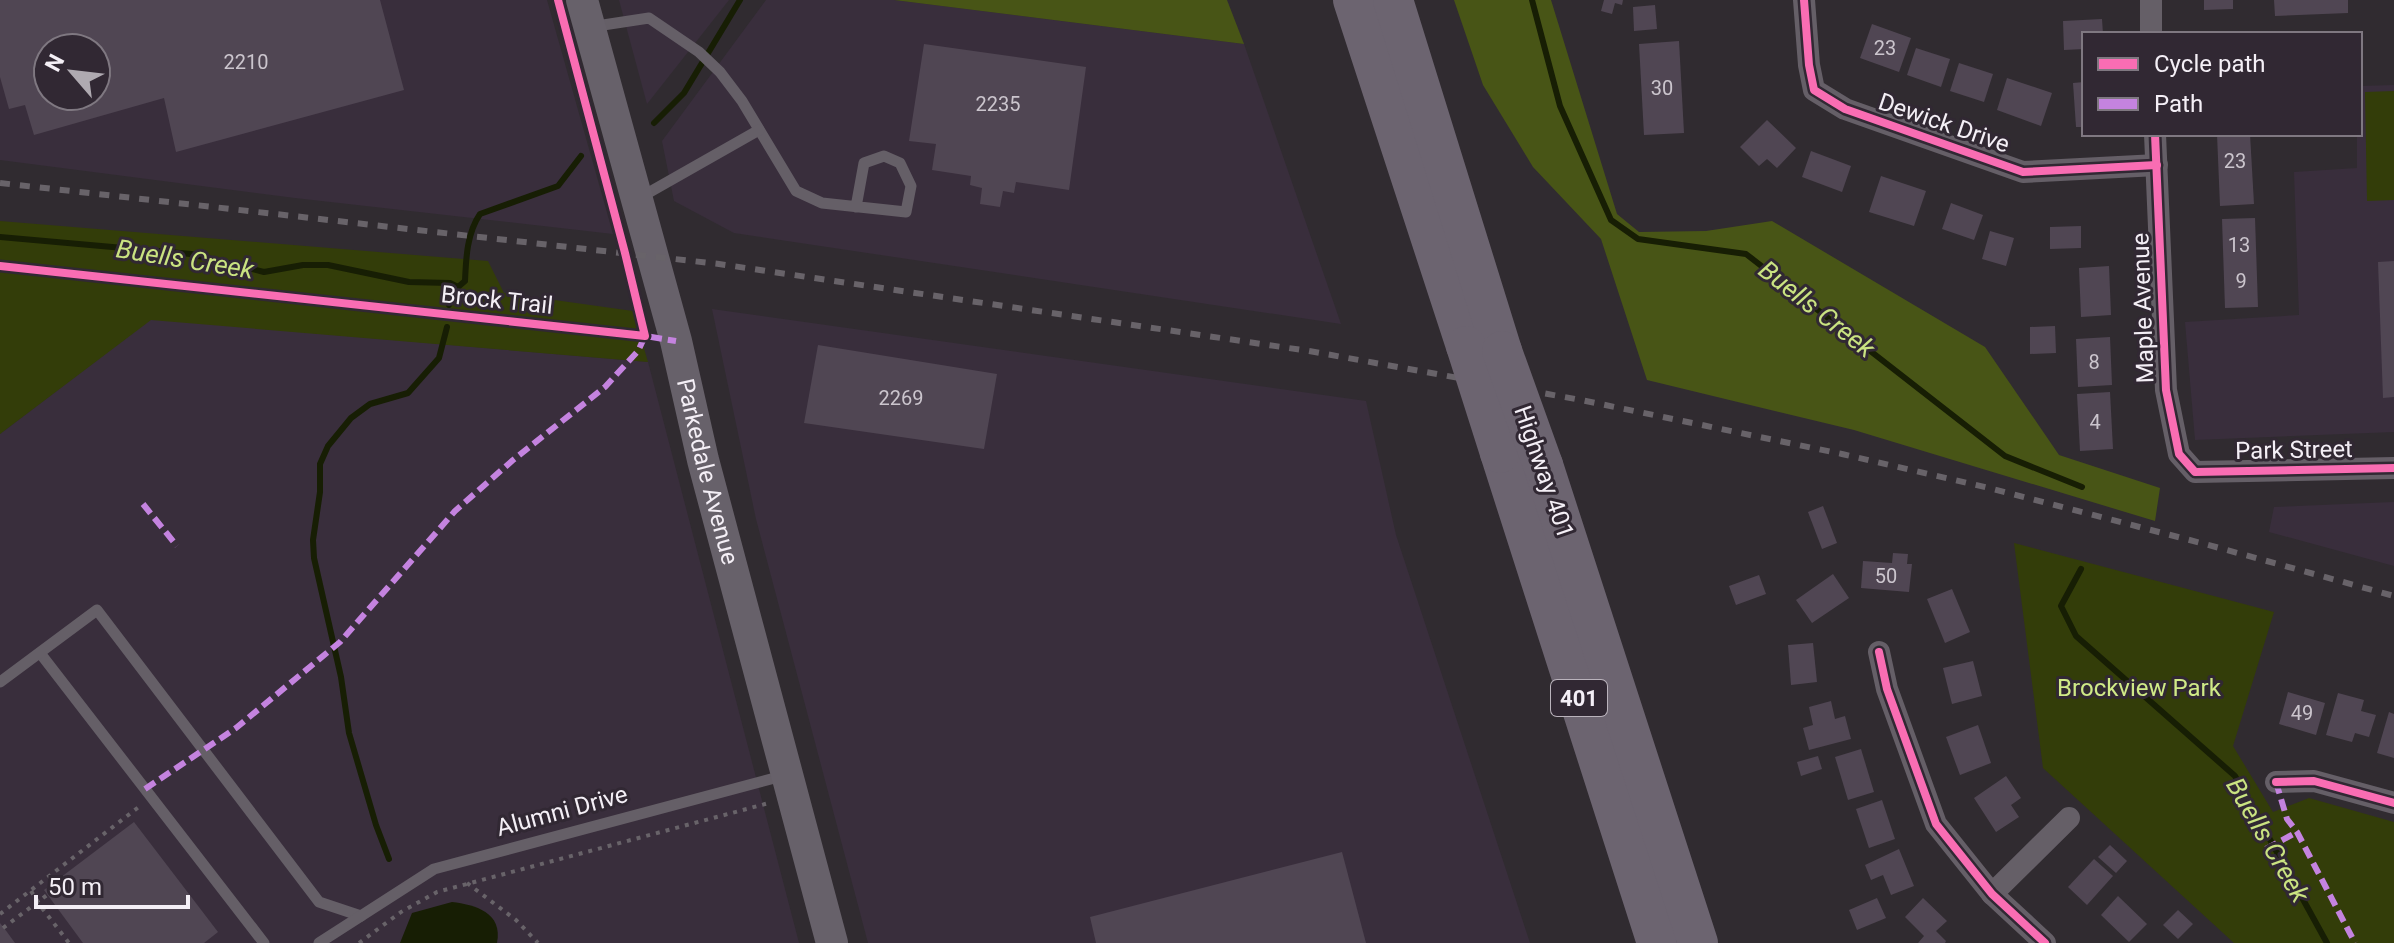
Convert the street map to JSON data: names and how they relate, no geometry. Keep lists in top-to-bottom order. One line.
{"streets":{"highway":["Highway 401","401"],"main road":["Parkedale Avenue"],"street":["Dewick Drive","Maple Avenue","Park Street"],"lane":["Alumni Drive"],"cycle path":["Brock Trail"]},"crossings":[["Dewick Drive","Maple Avenue"],["Maple Avenue","Park Street"],["Parkedale Avenue","Alumni Drive"]],"water":["Buells Creek"],"parks":["Brockview Park"],"house_numbers":["23","2210","30","2235","23","13","9","8","2269","4","50","49"],"legend":["Cycle path","Path"],"scale_bar":"50 m","north":"top left"}
